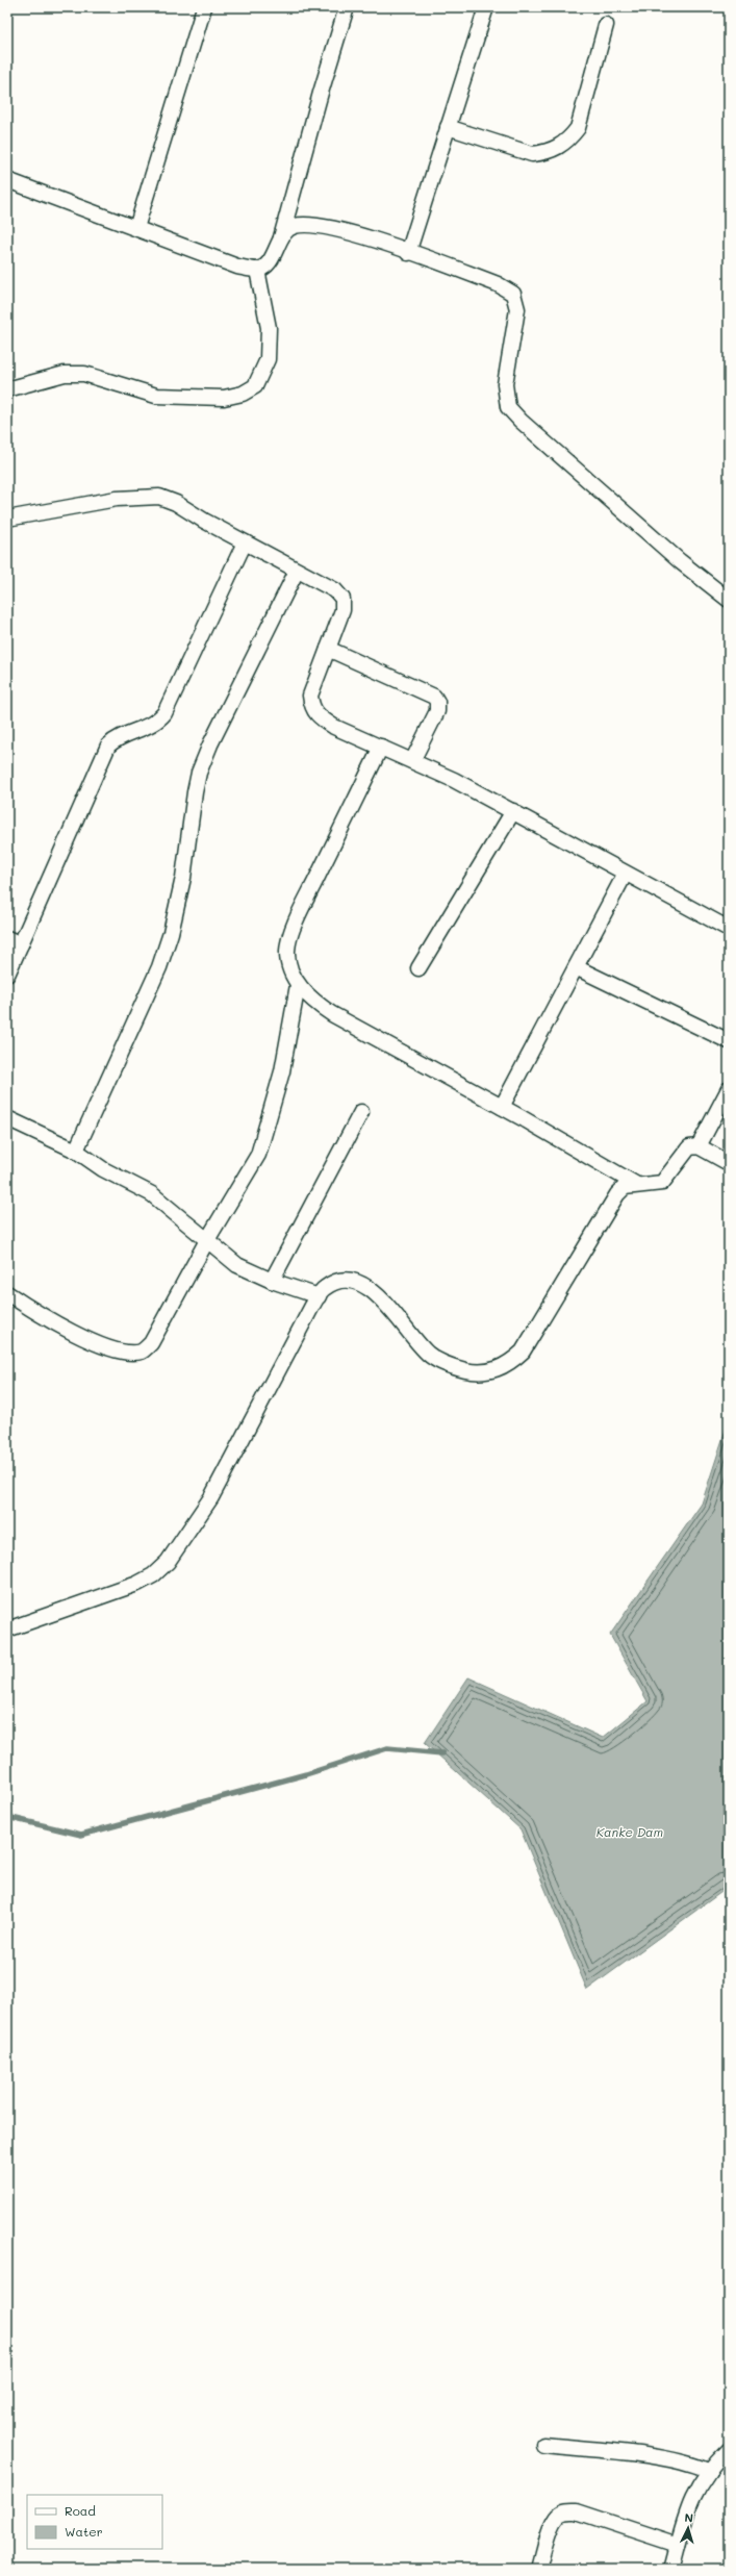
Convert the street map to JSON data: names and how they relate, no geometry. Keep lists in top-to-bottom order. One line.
{"water":["Kanke Dam"],"legend":["Road","Water"],"north":"top"}
